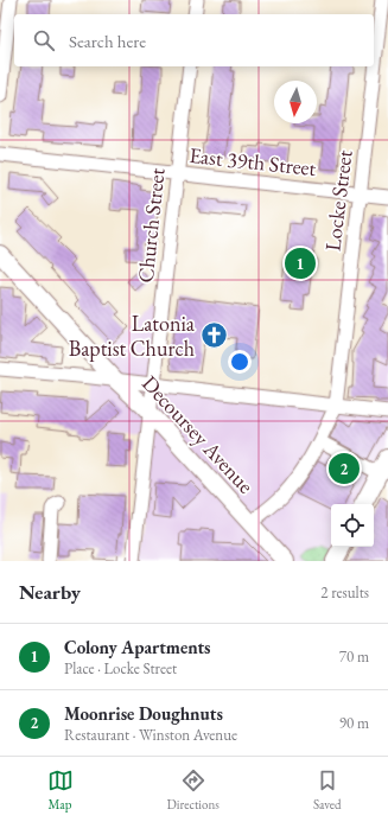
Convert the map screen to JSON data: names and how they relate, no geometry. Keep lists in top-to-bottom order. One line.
{"streets":{"main road":["Decoursey Avenue"],"street":["East 39th Street","Locke Street","Church Street"]},"crossings":[["East 39th Street","Locke Street"],["East 39th Street","Church Street"],["Locke Street","Decoursey Avenue"],["Church Street","Decoursey Avenue"]],"places":{"church":["Latonia Baptist Church"]},"north":"bottom","page":{"search":"Search here","pins":["1","2"],"heading":["Nearby","2 results"],"list":[{"mark":"1","name":"Colony Apartments","note":"Place · Locke Street","value":"70 m"},{"mark":"2","name":"Moonrise Doughnuts","note":"Restaurant · Winston Avenue","value":"90 m"}],"nav":["Map","Directions","Saved"]}}
